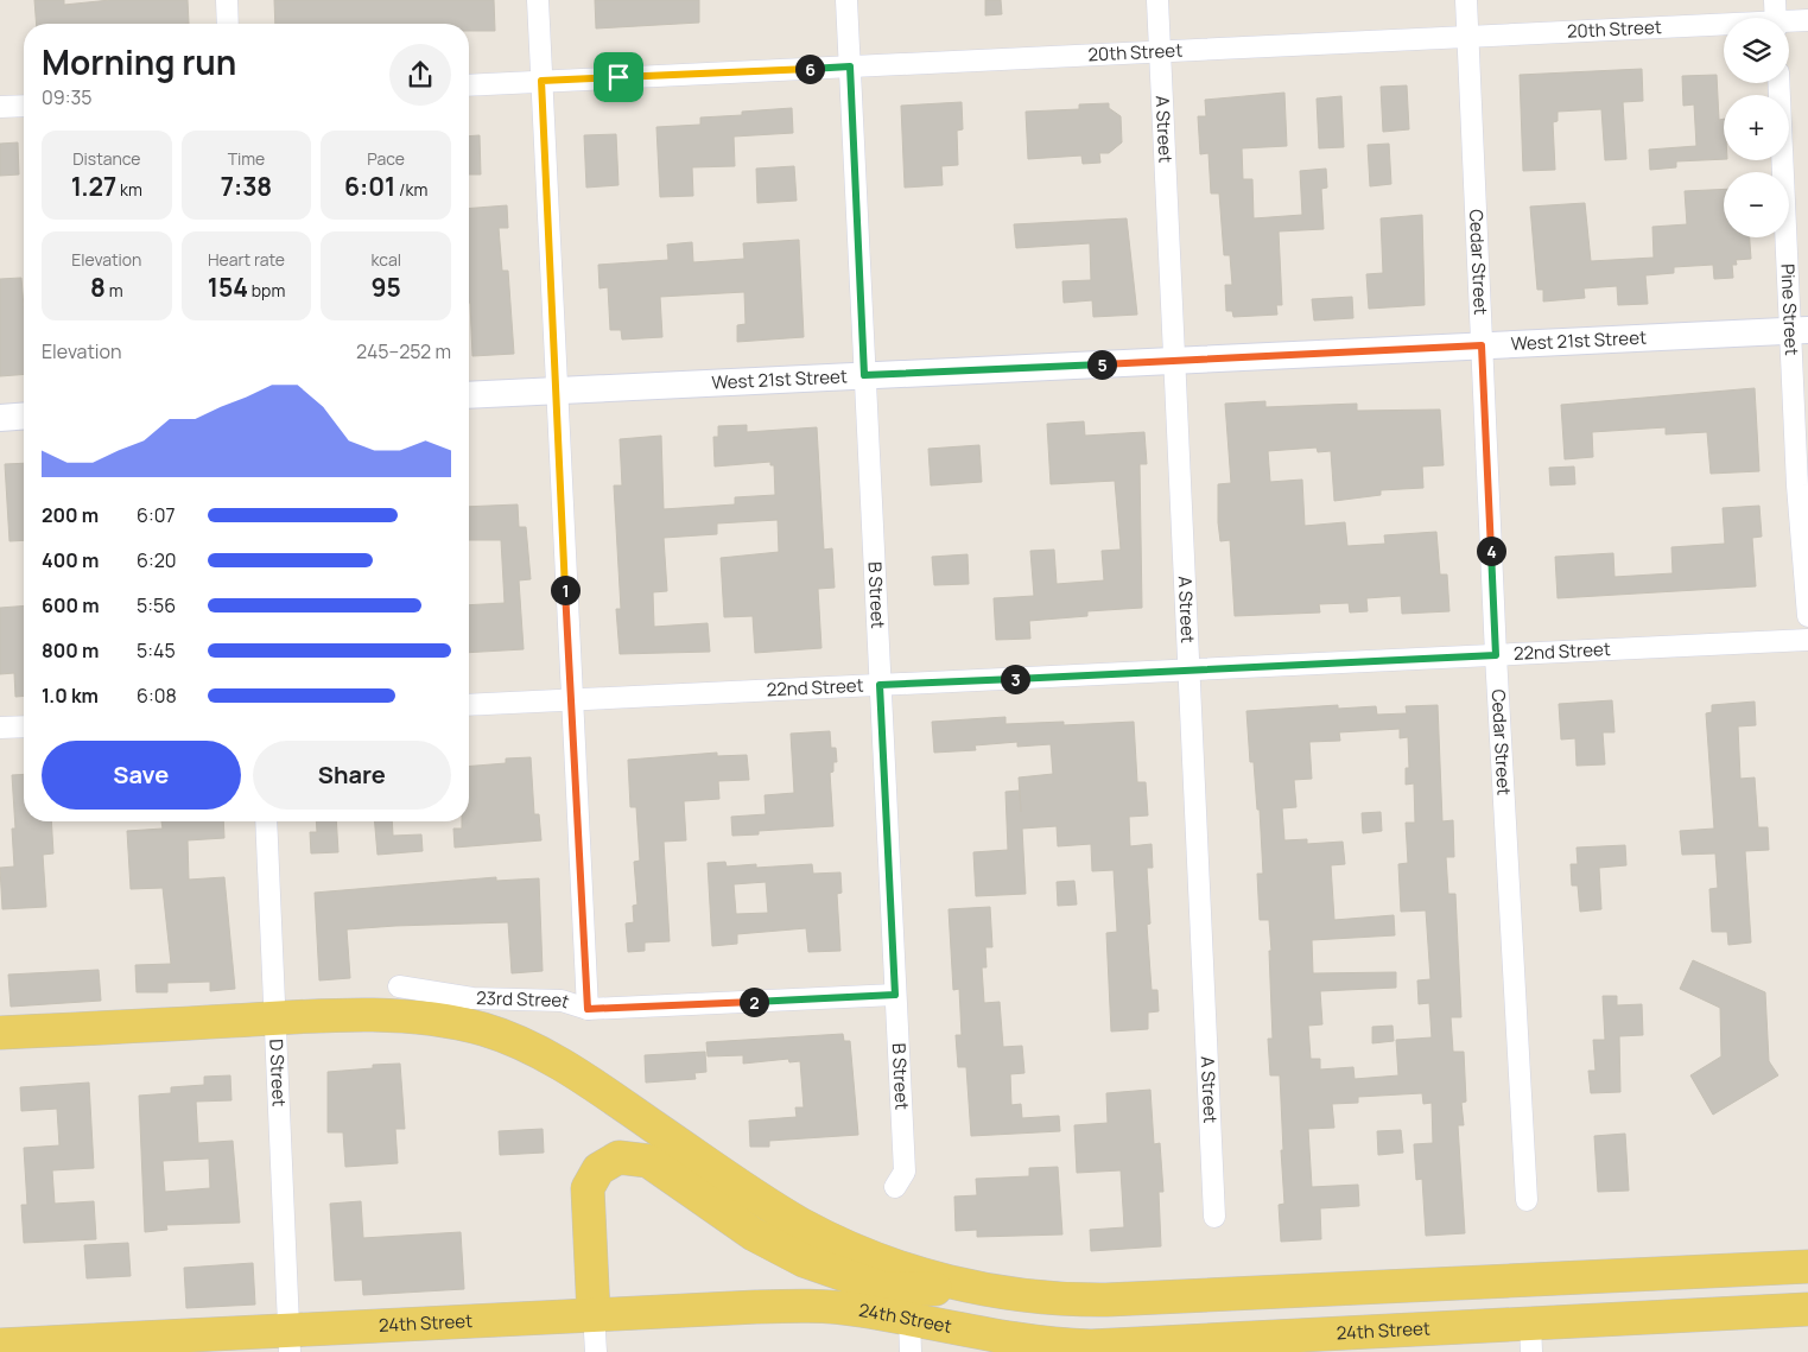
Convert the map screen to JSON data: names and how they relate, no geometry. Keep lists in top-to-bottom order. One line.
{"streets":{"main road":["24th Street"],"street":["20th Street","A Street","Cedar Street","Pine Street","West 21st Street","B Street","22nd Street","23rd Street","D Street"]},"crossings":[["20th Street","A Street"],["20th Street","Cedar Street"],["20th Street","B Street"],["A Street","West 21st Street"],["A Street","22nd Street"],["Cedar Street","West 21st Street"],["Cedar Street","22nd Street"],["Pine Street","West 21st Street"],["West 21st Street","B Street"],["B Street","22nd Street"],["B Street","23rd Street"],["D Street","24th Street"]],"page":{"map_buttons":["+","−"],"heading":["Morning run","09:35"],"pins":["6","5","4","1","3","2"],"stats":[["Distance","1.27 km"],["Time","7:38"],["Pace","6:01 /km"],["Elevation","8 m"],["Heart rate","154 bpm"],["kcal","95"]],"chart":["Elevation","245–252 m"],"list":[{"name":"200 m","note":"6:07"},{"name":"400 m","note":"6:20"},{"name":"600 m","note":"5:56"},{"name":"800 m","note":"5:45"},{"name":"1.0 km","note":"6:08"}],"buttons":["Save","Share"]}}
